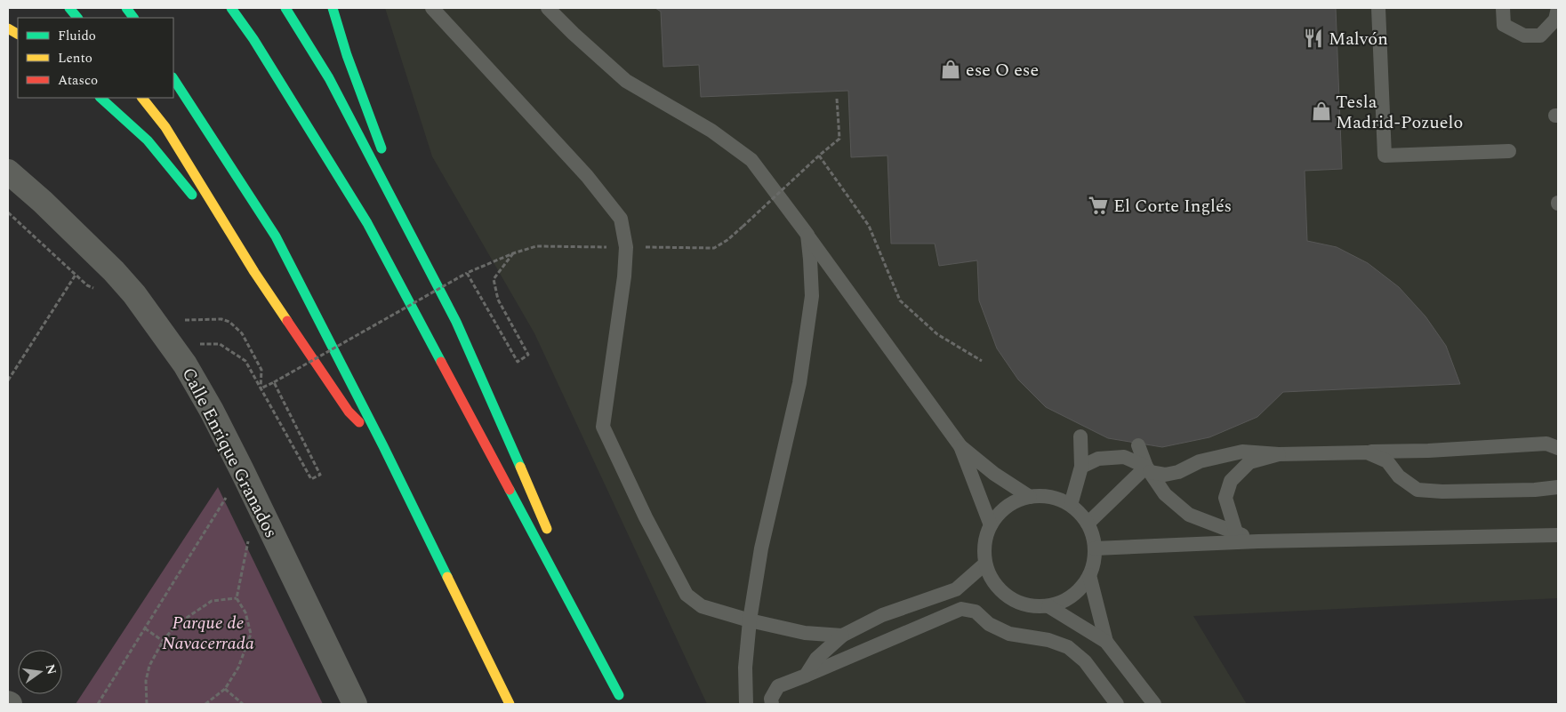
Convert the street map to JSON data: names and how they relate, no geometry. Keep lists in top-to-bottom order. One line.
{"streets":{"street":["Calle Enrique Granados"]},"parks":["Parque de Navacerrada"],"places":{"restaurant":["Malvón"],"shop":["ese O ese","Tesla Madrid-Pozuelo"],"supermarket":["El Corte Inglés"]},"legend":["Fluido","Lento","Atasco"],"north":"right"}
